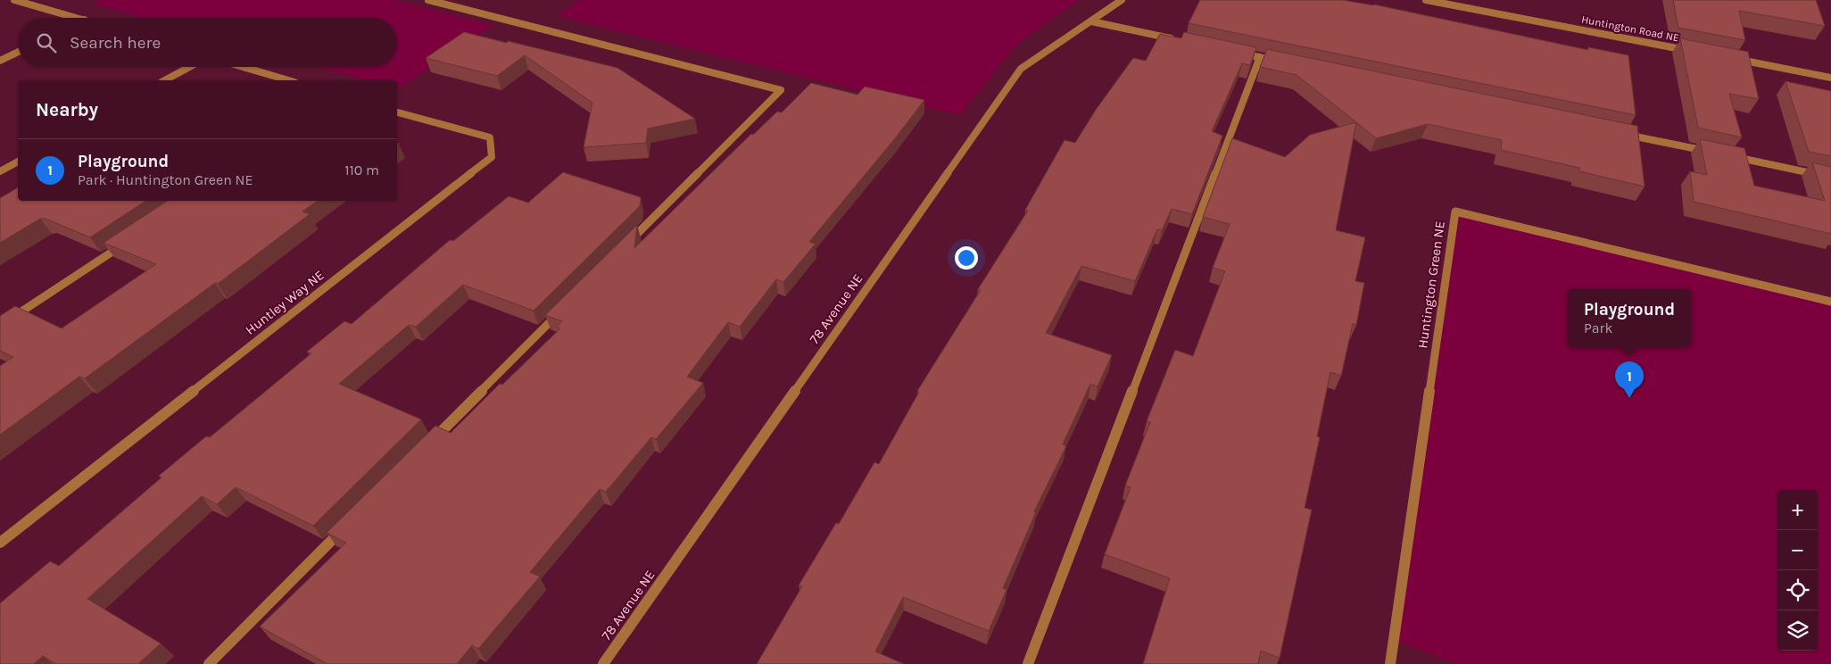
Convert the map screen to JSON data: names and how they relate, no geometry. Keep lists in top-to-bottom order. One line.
{"streets":{"street":["Huntington Road NE","Huntington Green NE","Huntley Way NE","78 Avenue NE"]},"page":{"search":"Search here","heading":"Nearby","list":[{"mark":"1","name":"Playground","note":"Park · Huntington Green NE","value":"110 m"}],"popup":["Playground","Park"],"pins":"1","map_buttons":["+","−"]}}
